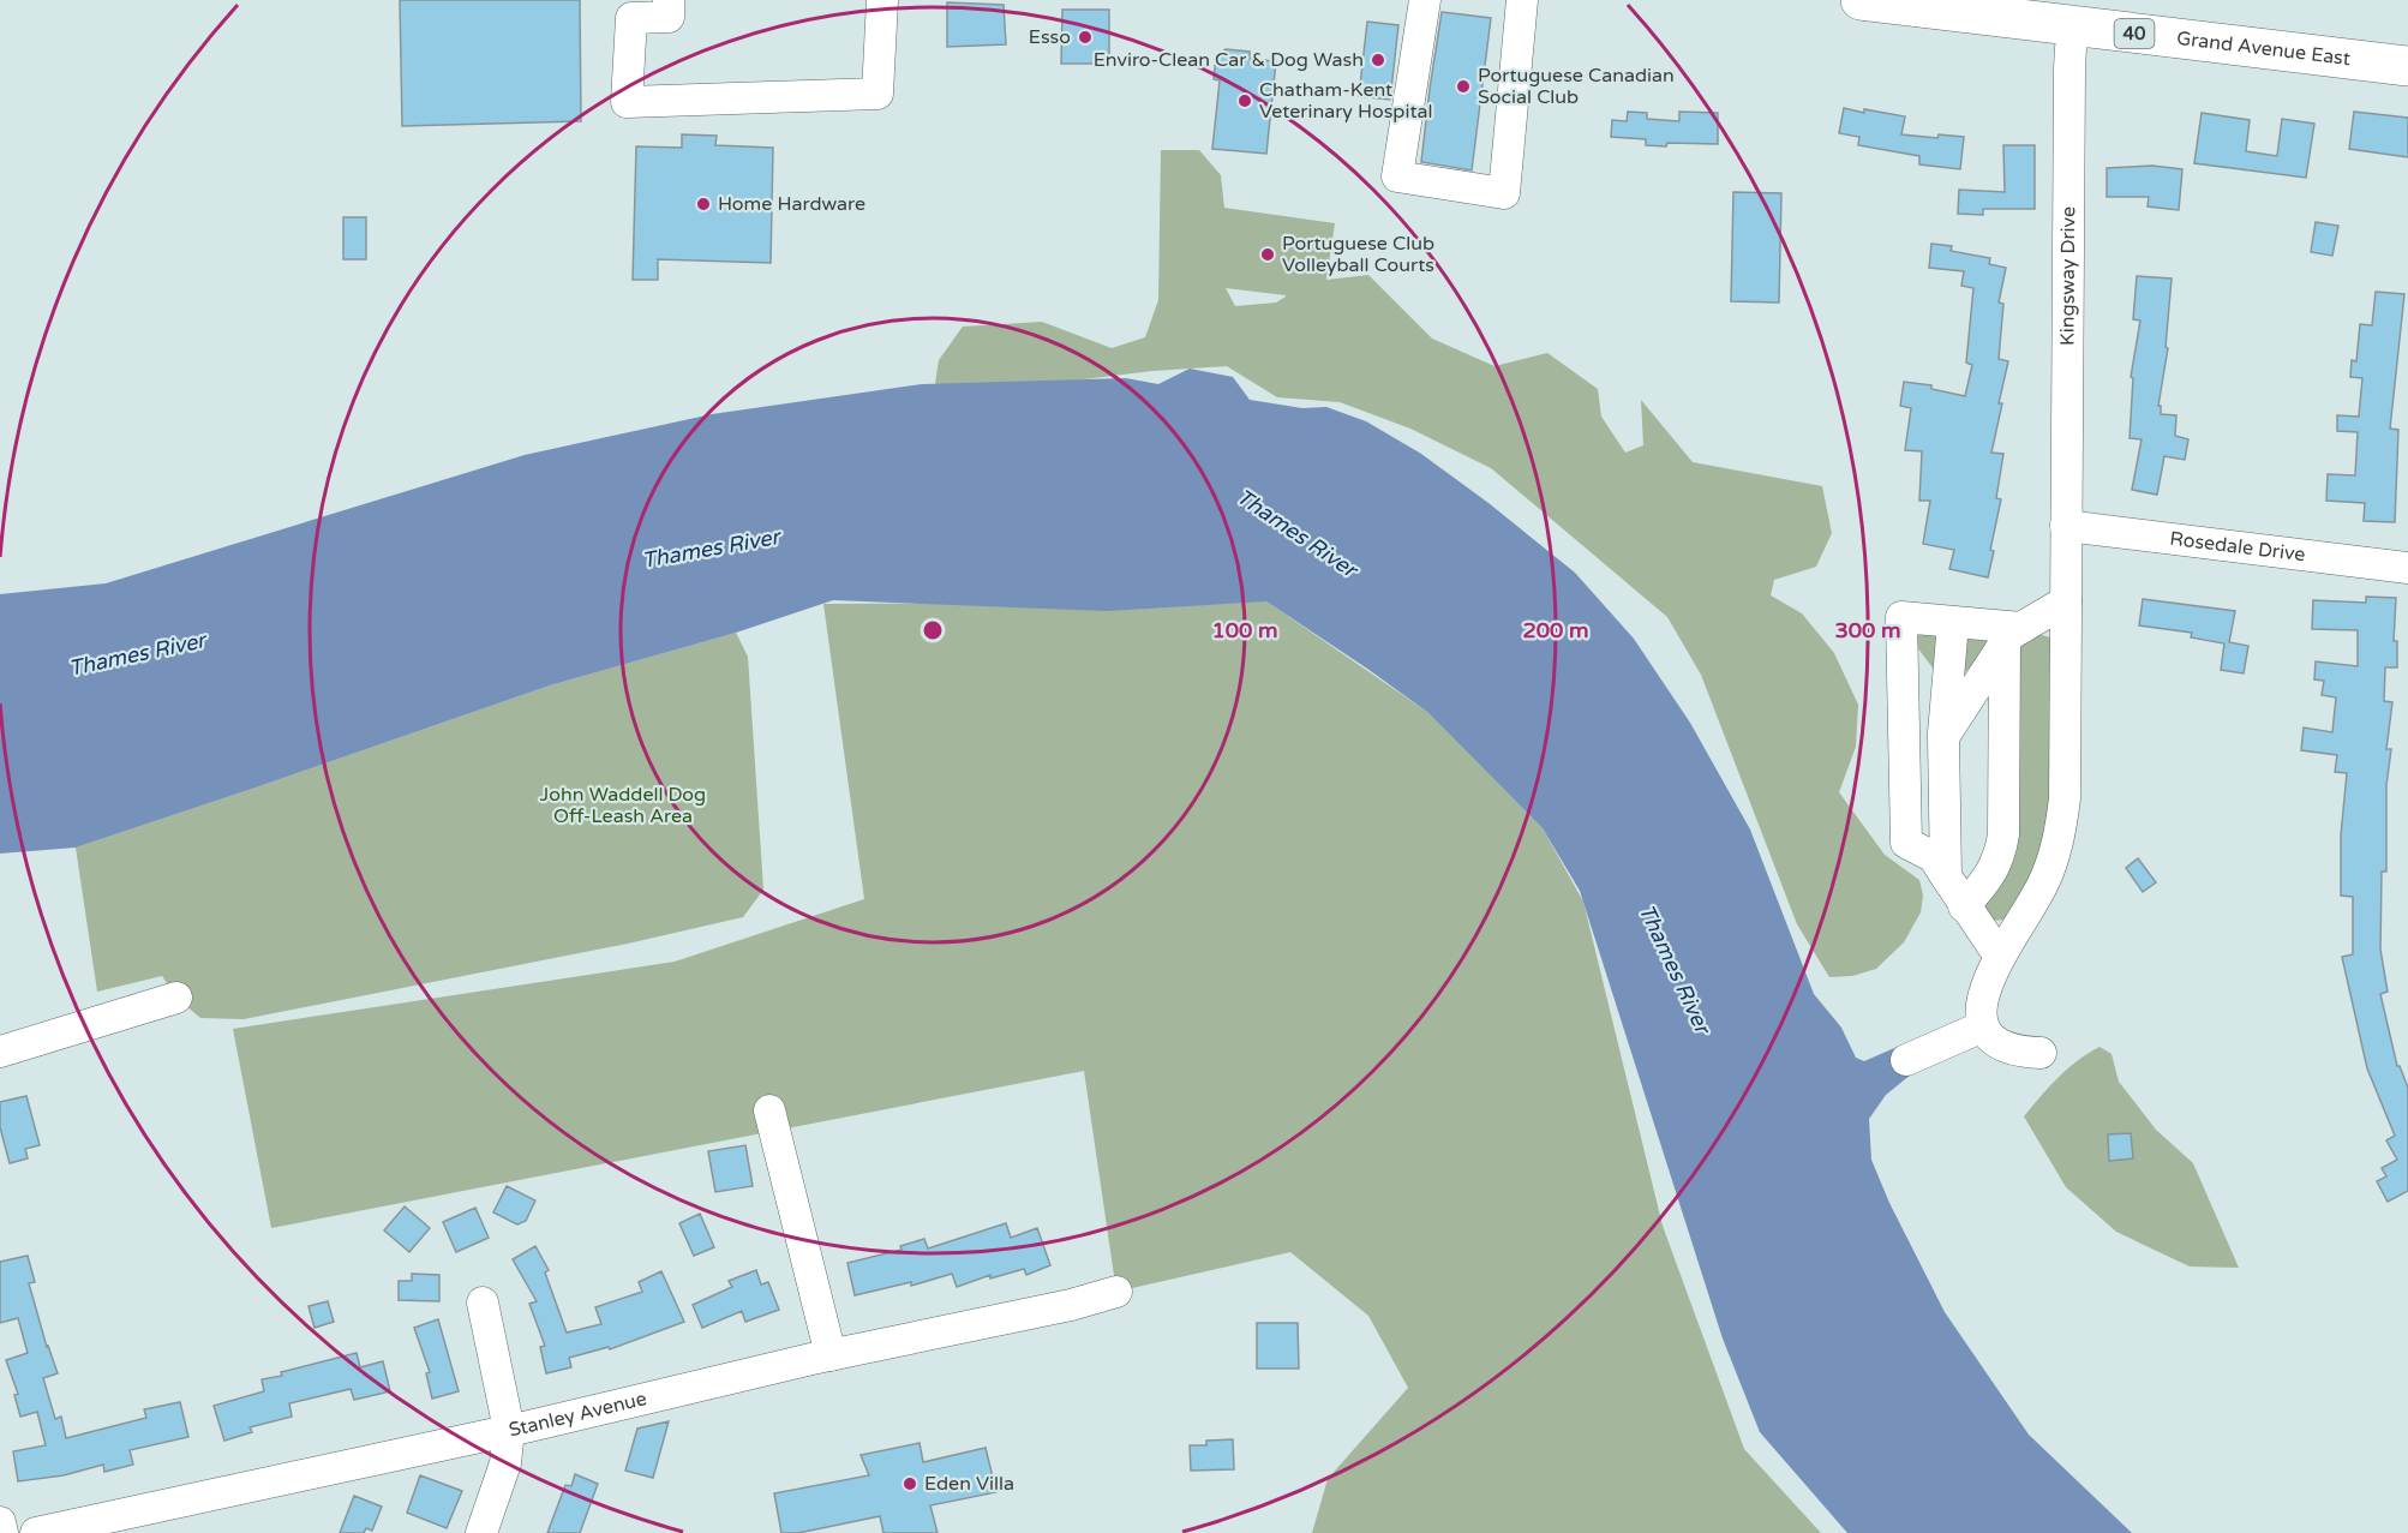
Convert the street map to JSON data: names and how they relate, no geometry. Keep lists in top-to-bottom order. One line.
{"streets":{"main road":["40","Grand Avenue East"],"street":["Kingsway Drive","Rosedale Drive","Stanley Avenue"]},"crossings":[["Grand Avenue East","Kingsway Drive"],["Kingsway Drive","Rosedale Drive"]],"water":["Thames River"],"parks":["John Waddell Dog Off-Leash Area"],"places":["Esso","Enviro-Clean Car & Dog Wash","Portuguese Canadian Social Club","Chatham-Kent Veterinary Hospital","Home Hardware","Portuguese Club Volleyball Courts","Eden Villa"],"rings":["100 m","200 m","300 m"]}
